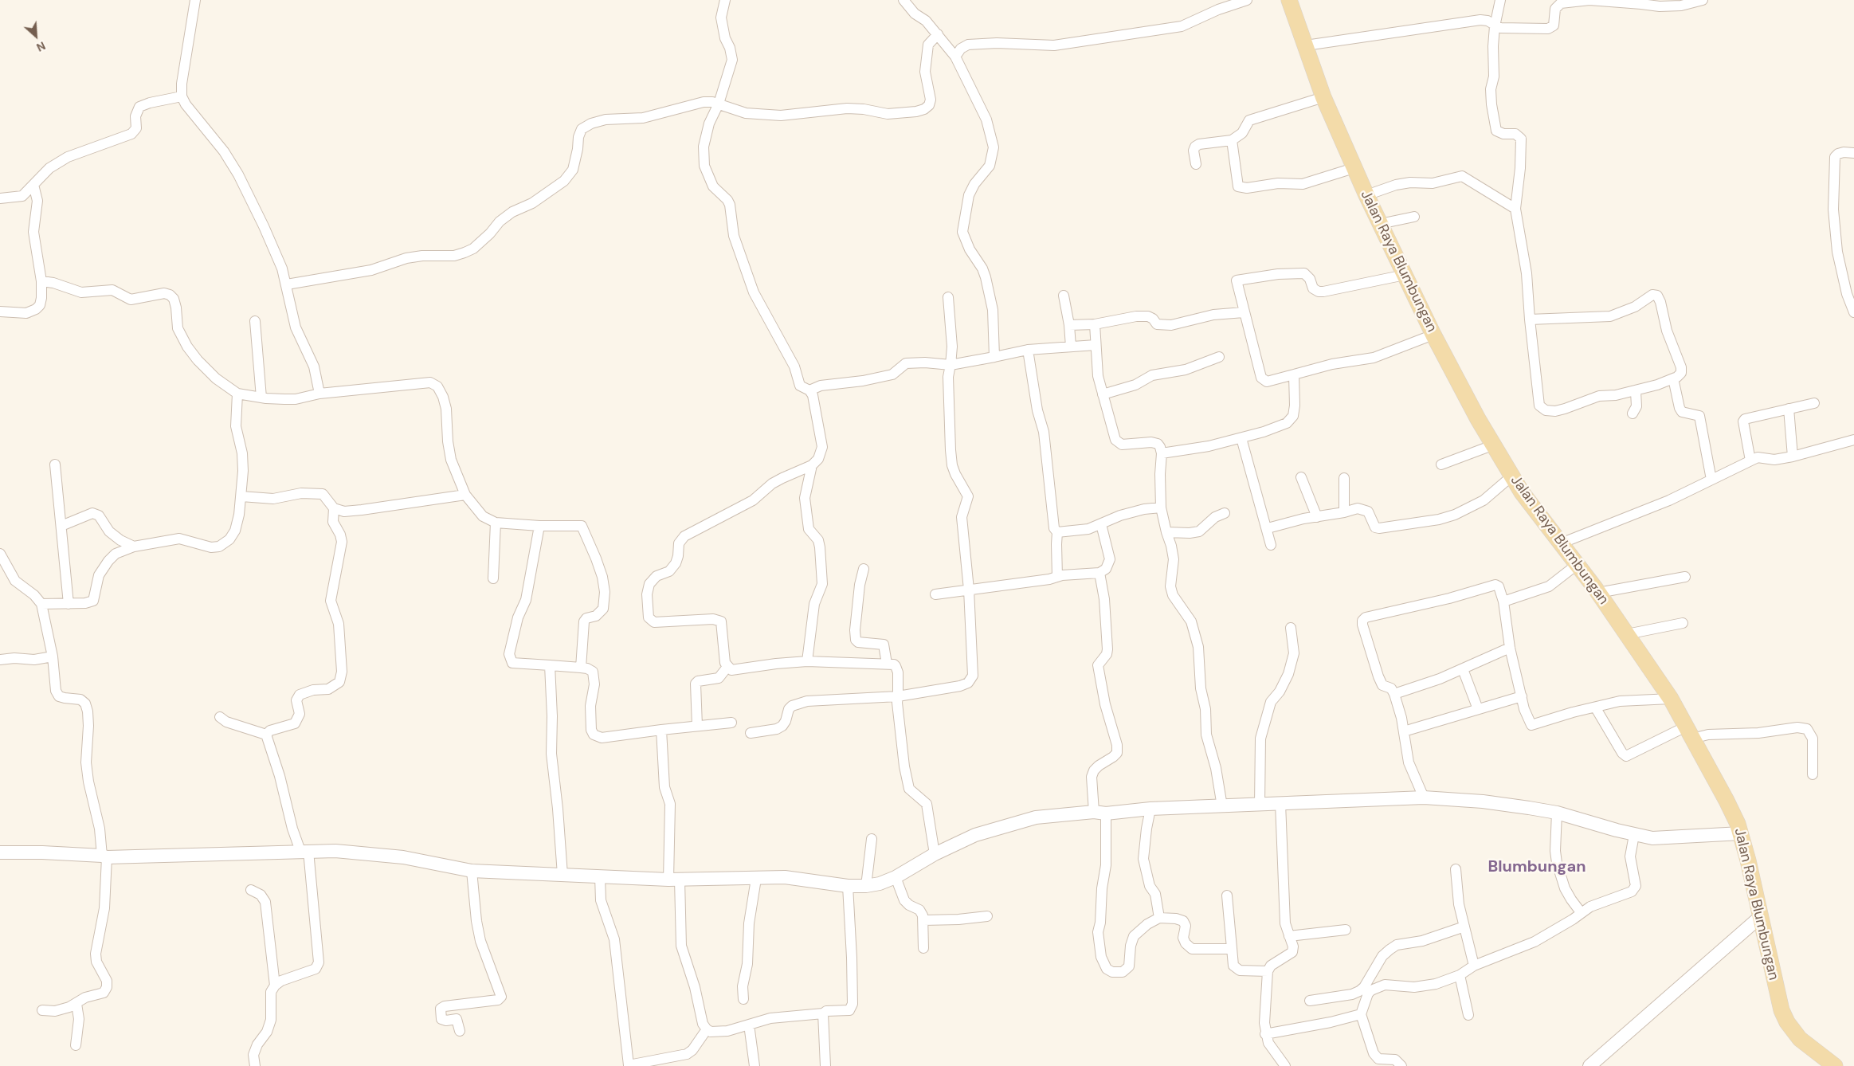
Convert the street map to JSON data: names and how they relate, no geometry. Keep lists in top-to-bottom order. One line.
{"streets":{"main road":["Jalan Raya Blumbungan"]},"districts":["Blumbungan"],"north":"bottom right"}
